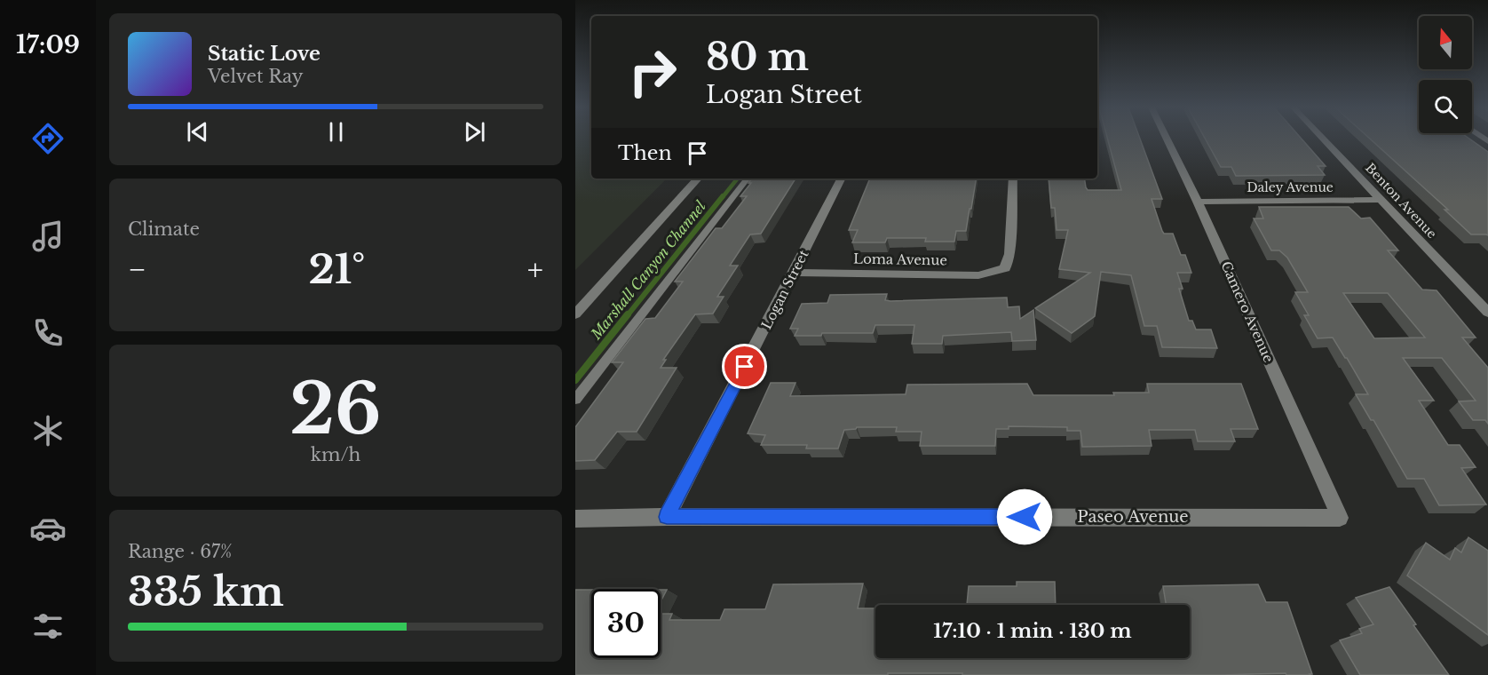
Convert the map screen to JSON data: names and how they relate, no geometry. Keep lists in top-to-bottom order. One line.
{"streets":{"street":["Daley Avenue","Benton Avenue","Loma Avenue","Logan Street","Camero Avenue","Paseo Avenue"]},"crossings":[["Daley Avenue","Benton Avenue"],["Daley Avenue","Camero Avenue"],["Loma Avenue","Logan Street"],["Logan Street","Paseo Avenue"],["Camero Avenue","Paseo Avenue"]],"water":["Marshall Canyon Channel"],"north":"top","page":{"tabs":"17:09","turn":["80 m","Logan Street"],"song":["Static Love","Velvet Ray"],"then":"Then","tile":["Climate",["26","km/h"],["Range · 67%","335 km"]],"heat":["−","21°","+"],"limit":"30","trip":"17:10 · 1 min · 130 m"}}
